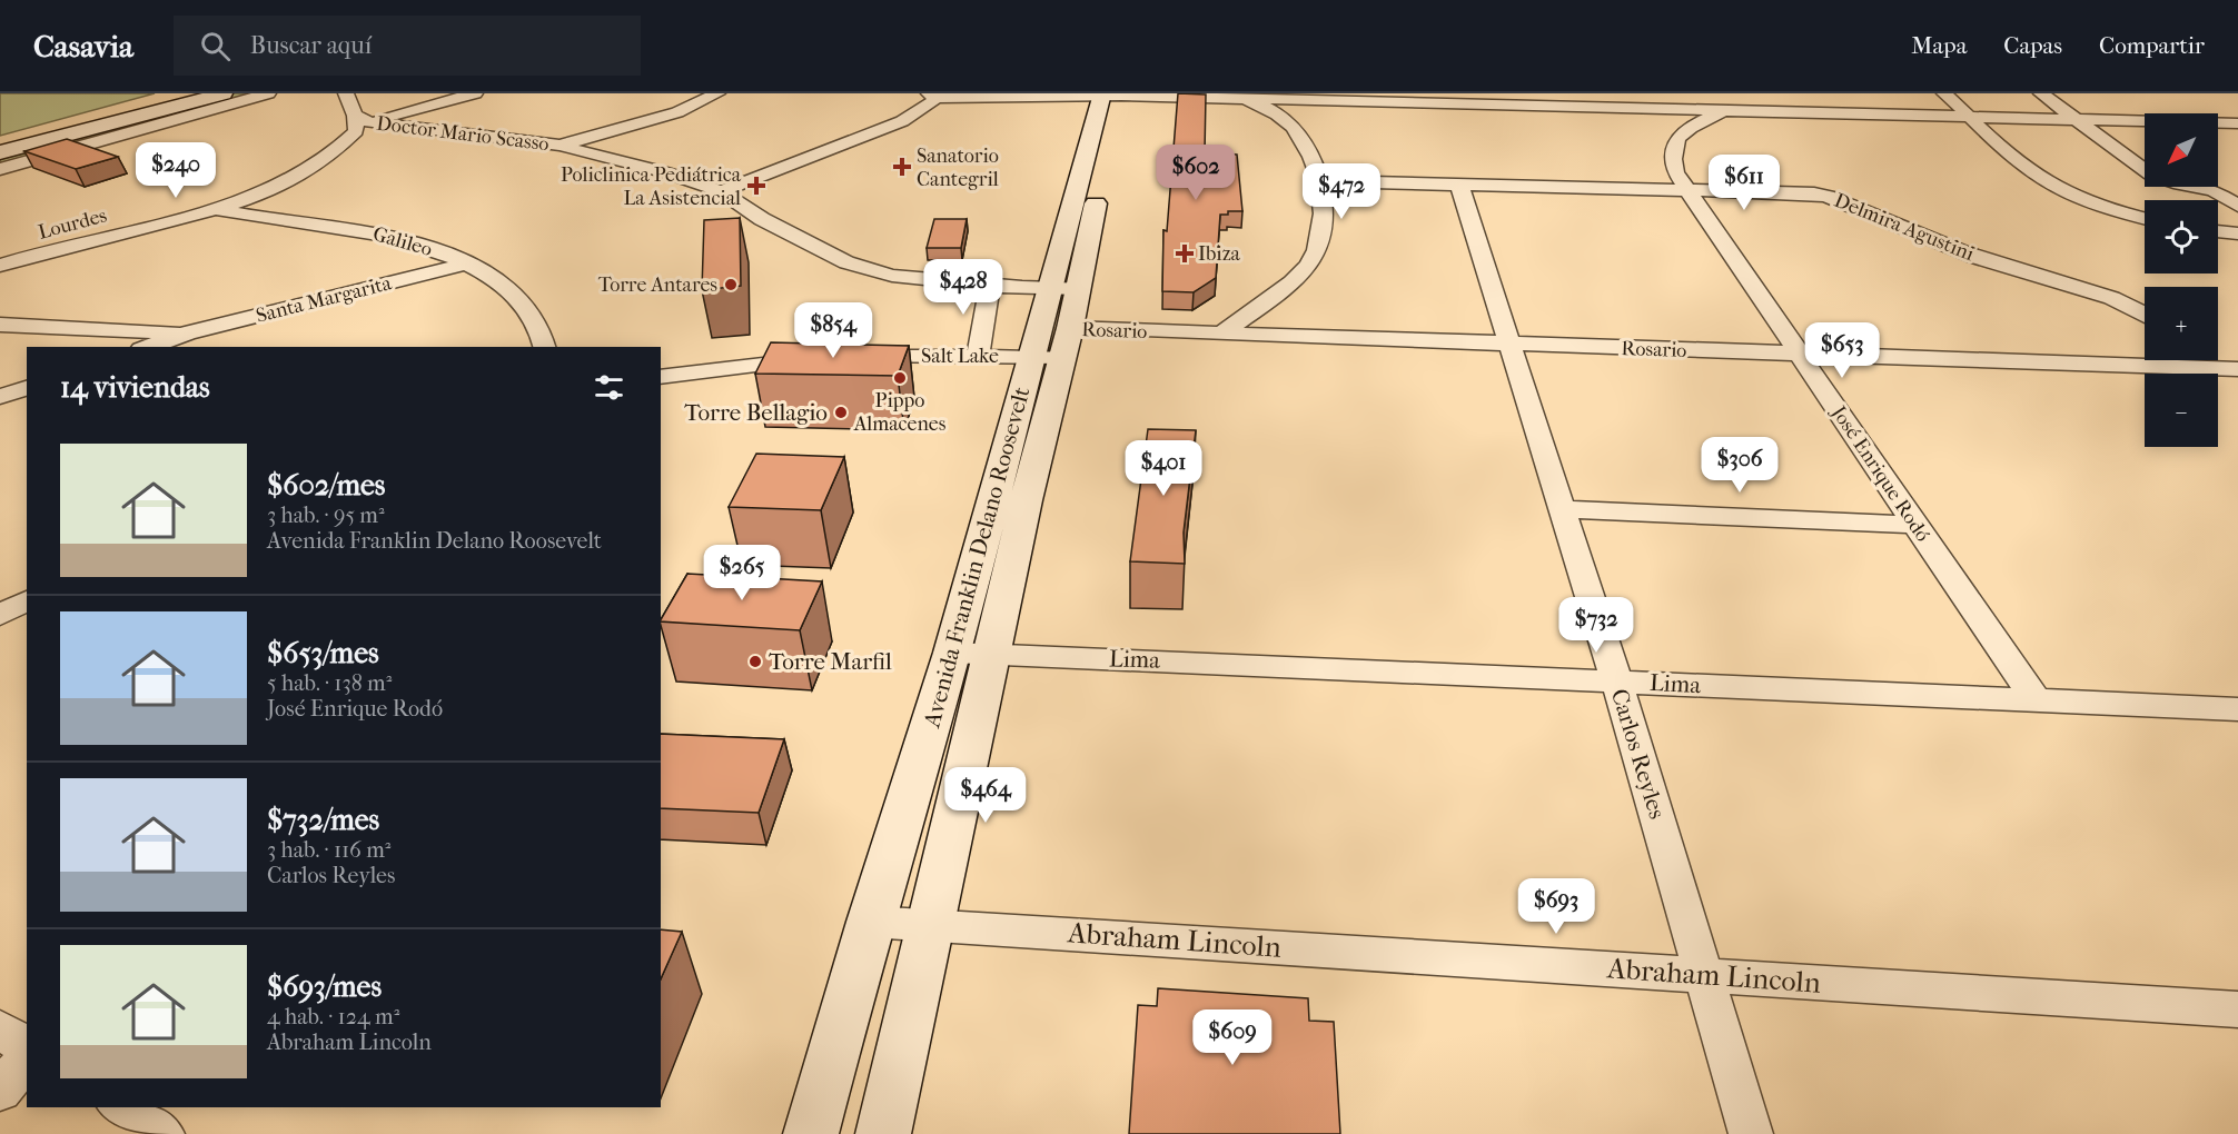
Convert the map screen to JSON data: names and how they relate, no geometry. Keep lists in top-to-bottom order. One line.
{"streets":{"main road":["Avenida Franklin Delano Roosevelt"],"street":["Doctor Mario Scasso","Lourdes","Delmira Agustini","Galileo","Santa Margarita","Rosario","Salt Lake","José Enrique Rodó","Lima","Carlos Reyles","Abraham Lincoln"]},"crossings":[["Doctor Mario Scasso","Lourdes"],["Doctor Mario Scasso","Avenida Franklin Delano Roosevelt"],["Lourdes","Galileo"],["Delmira Agustini","José Enrique Rodó"],["Delmira Agustini","Carlos Reyles"],["Galileo","Santa Margarita"],["Rosario","Salt Lake"],["Rosario","José Enrique Rodó"],["Rosario","Avenida Franklin Delano Roosevelt"],["Rosario","Carlos Reyles"],["Salt Lake","Avenida Franklin Delano Roosevelt"],["José Enrique Rodó","Lima"],["Avenida Franklin Delano Roosevelt","Lima"],["Avenida Franklin Delano Roosevelt","Abraham Lincoln"],["Lima","Carlos Reyles"],["Carlos Reyles","Abraham Lincoln"]],"places":{"health":["Sanatorio Cantegril","Policlinica Pediátrica La Asistencial","Ibiza"],"other":["Torre Antares","Pippo Almacenes","Torre Bellagio","Torre Marfil"]},"north":"bottom left","page":{"header":"Casavia","search":"Buscar aquí","nav":["Mapa","Capas","Compartir"],"map_buttons":["+","−"],"price":["$240","$602","$611","$472","$428","$854","$653","$306","$401","$265","$732","$464","$693","$609"],"heading":"14 viviendas","list":[{"name":"$602/mes","note":"3 hab. · 95 m² · Avenida Franklin Delano Roosevelt"},{"name":"$653/mes","note":"5 hab. · 138 m² · José Enrique Rodó"},{"name":"$732/mes","note":"3 hab. · 116 m² · Carlos Reyles"},{"name":"$693/mes","note":"4 hab. · 124 m² · Abraham Lincoln"}]}}
